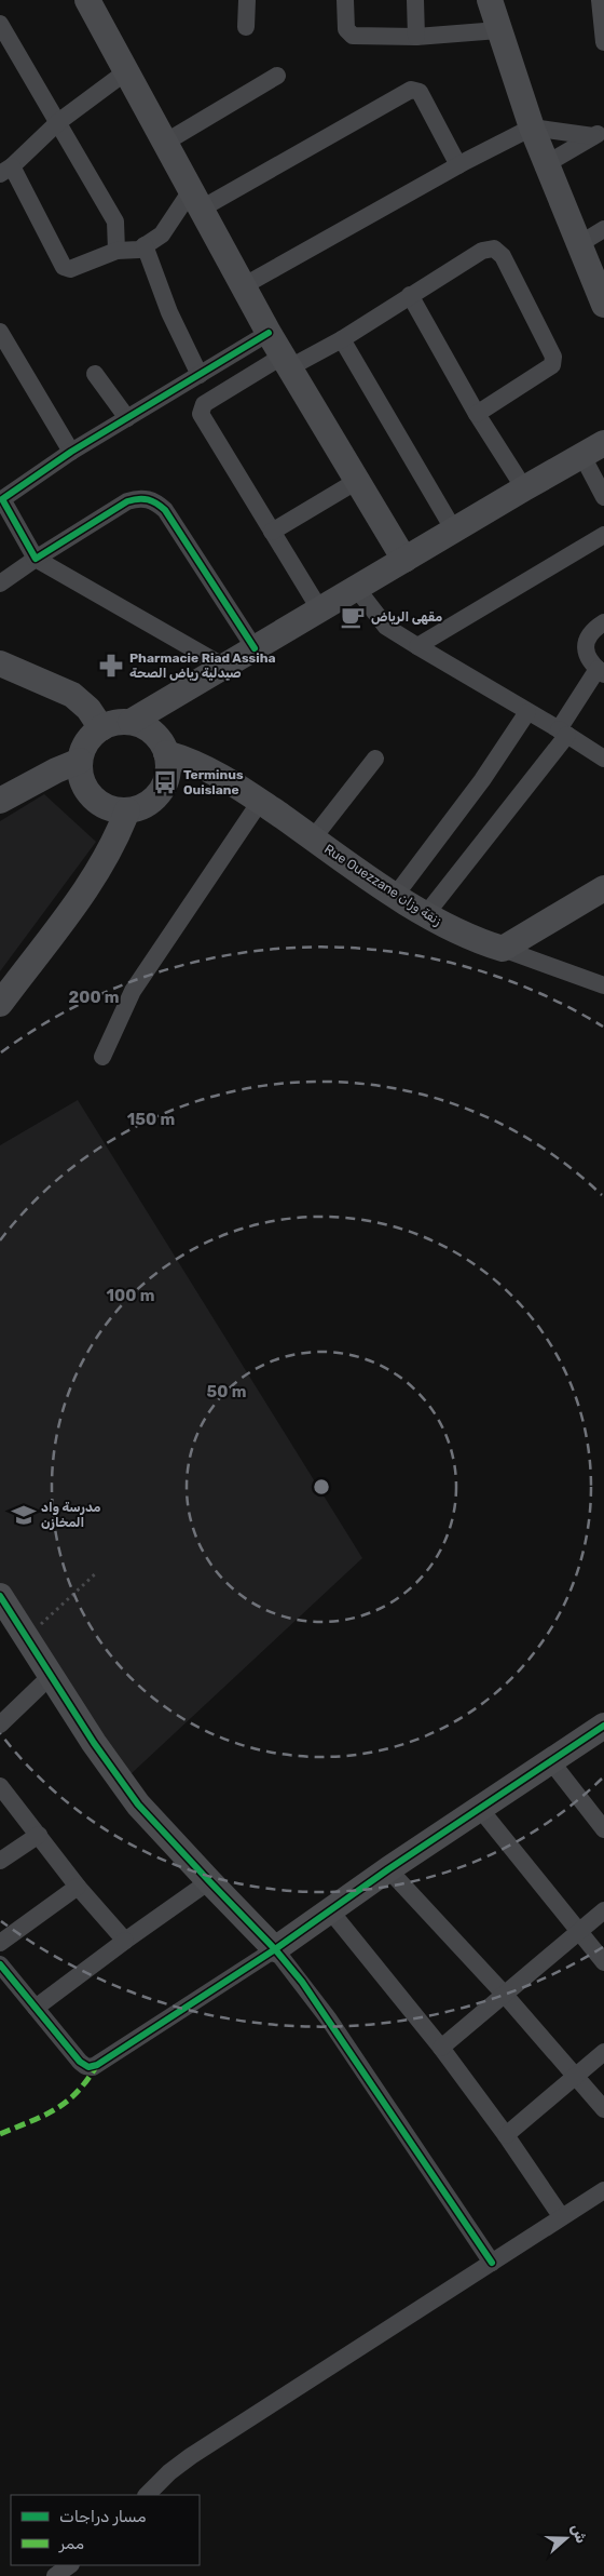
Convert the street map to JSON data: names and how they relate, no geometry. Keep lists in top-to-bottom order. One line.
{"streets":{"street":["Rue Ouezzane زنقة وزان"]},"places":{"cafe":["مقهى الرياض"],"pharmacy":["Pharmacie Riad Assiha صيدلية رياض الصحة"],"bus stop":["Terminus Ouislane"],"school or university":["مدرسة واد المخازن"]},"legend":["مسار دراجات","ممر"],"north":"right","rings":["200 m","150 m","100 m","50 m"]}
